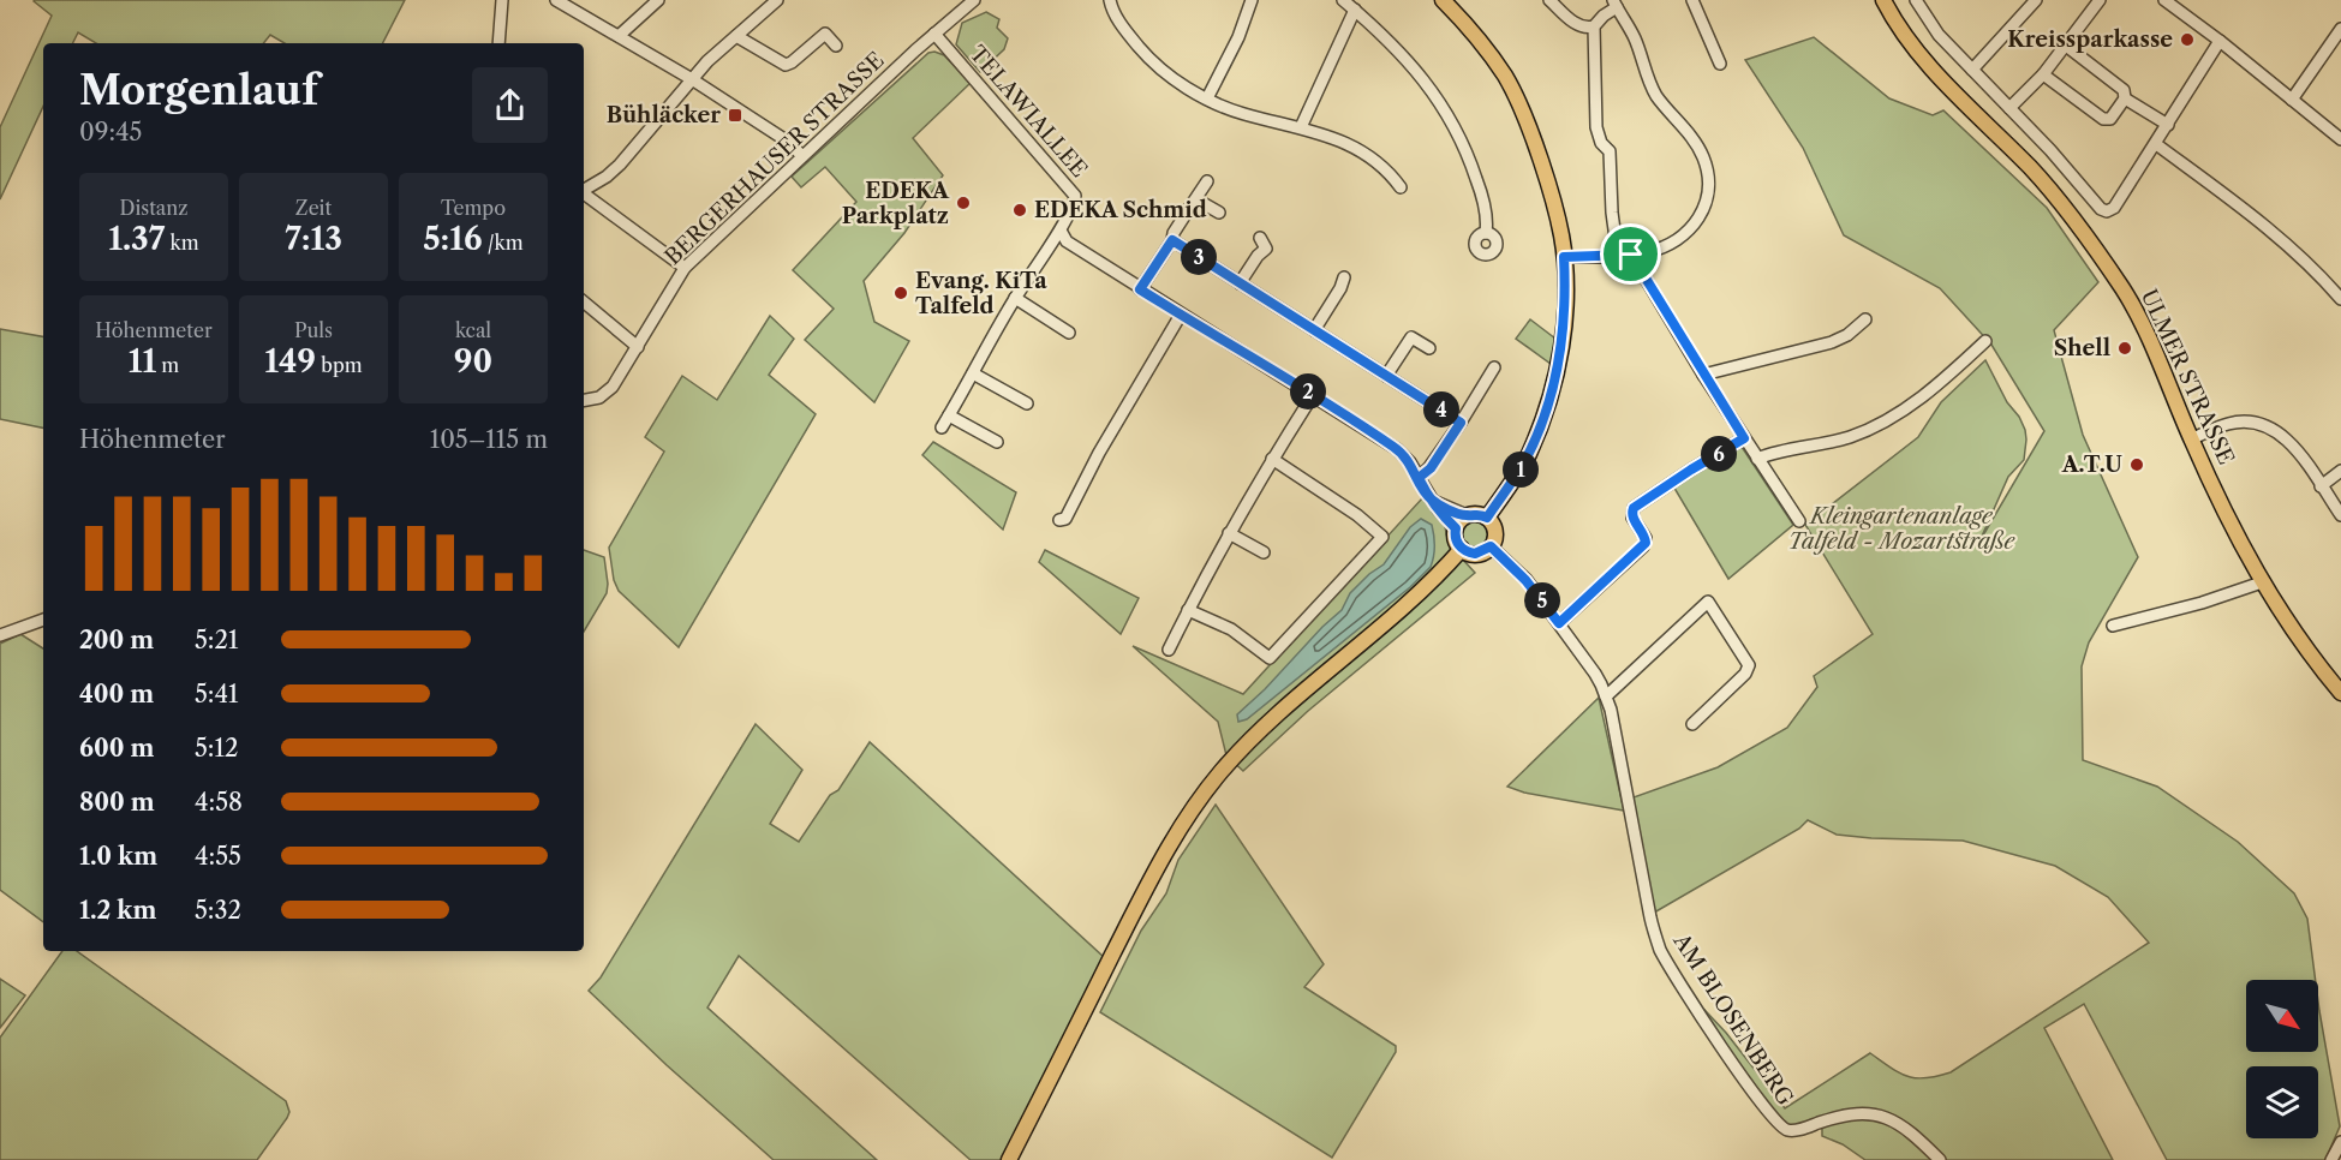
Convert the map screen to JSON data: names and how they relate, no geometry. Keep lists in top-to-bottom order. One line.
{"streets":{"main road":["ULMER STRASSE"],"street":["TELAWIALLEE","BERGERHAUSER STRASSE","AM BLOSENBERG"]},"crossings":[["TELAWIALLEE","BERGERHAUSER STRASSE"]],"parks":["Kleingartenanlage Talfeld - Mozartstraße"],"places":{"other":["Kreissparkasse","EDEKA Parkplatz","EDEKA Schmid","Evang. KiTa Talfeld","Shell","A.T.U"],"transit":["Bühläcker"]},"north":"bottom right","page":{"heading":["Morgenlauf","09:45"],"stats":[["Distanz","1.37 km"],["Zeit","7:13"],["Tempo","5:16 /km"],["Höhenmeter","11 m"],["Puls","149 bpm"],["kcal","90"]],"pins":["3","2","4","6","1","5"],"chart":["Höhenmeter","105–115 m"],"list":[{"name":"200 m","note":"5:21"},{"name":"400 m","note":"5:41"},{"name":"600 m","note":"5:12"},{"name":"800 m","note":"4:58"},{"name":"1.0 km","note":"4:55"},{"name":"1.2 km","note":"5:32"}]}}
